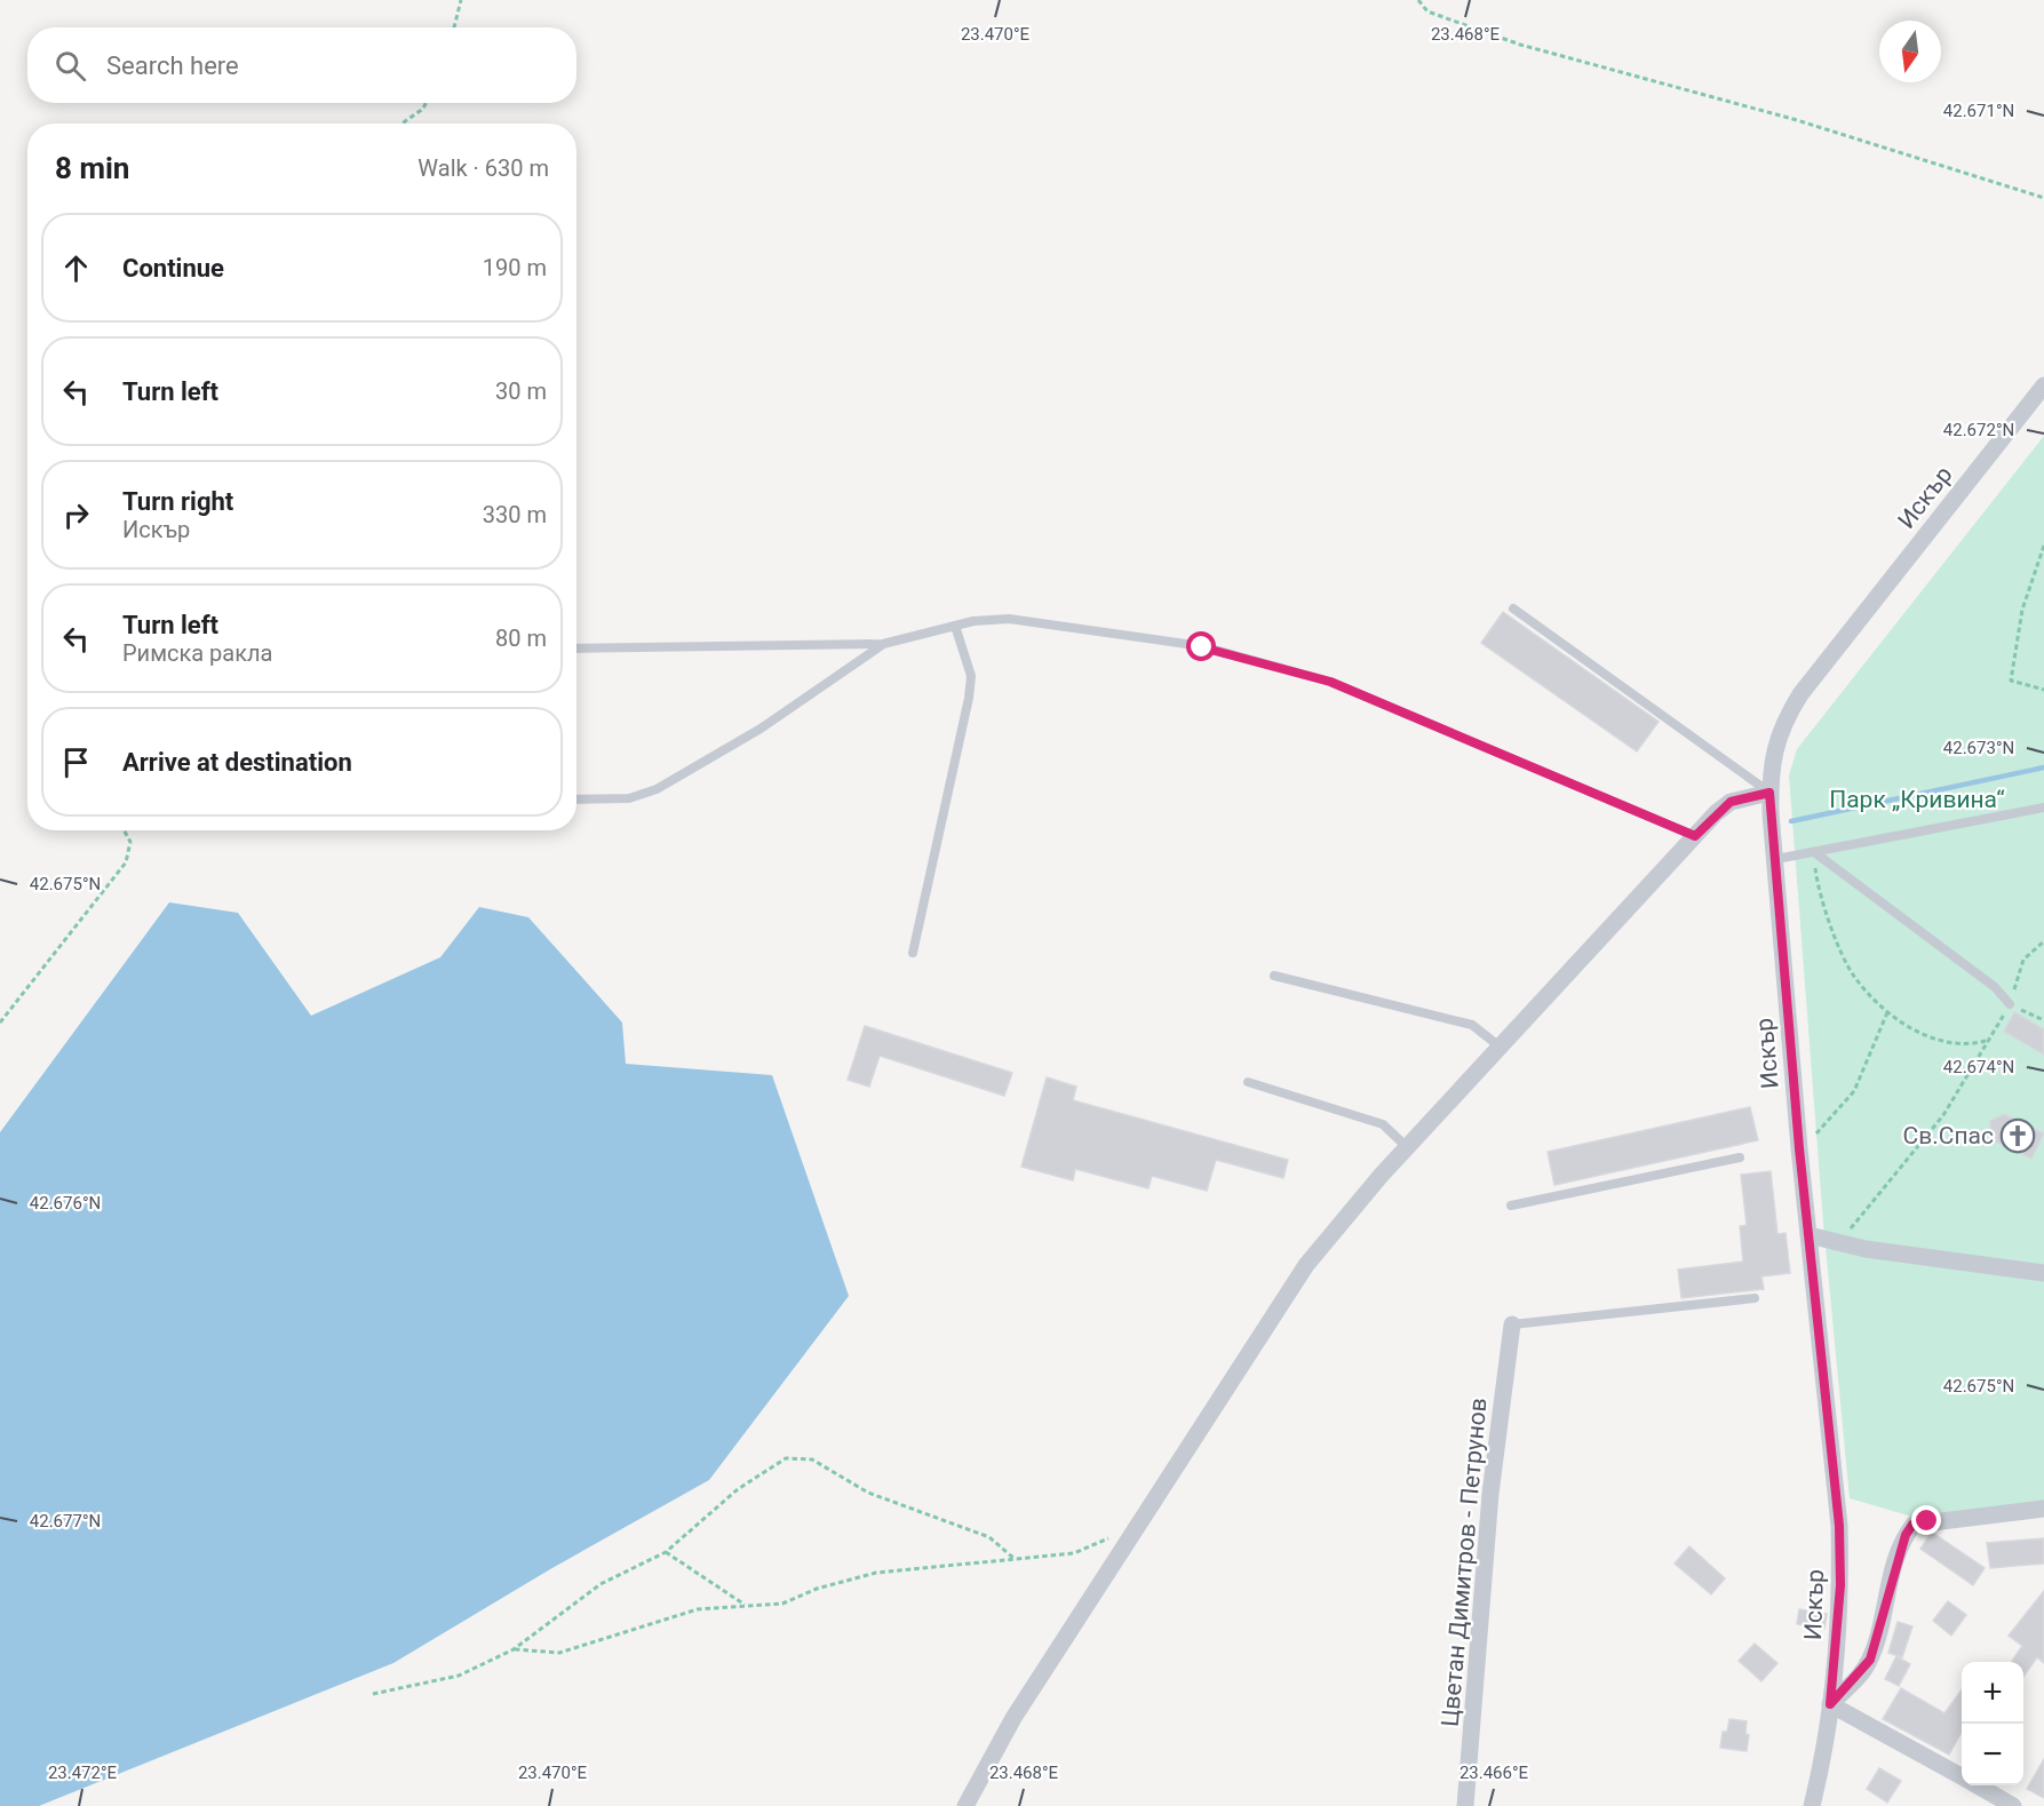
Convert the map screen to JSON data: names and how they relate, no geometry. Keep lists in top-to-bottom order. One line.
{"streets":{"street":["Искър","Цветан Димитров - Петрунов"]},"parks":["Парк „Кривина“"],"places":{"church":["Св.Спас"]},"north":"bottom","page":{"search":"Search here","heading":["8 min","Walk · 630 m"],"list":[["Continue","190 m"],["Turn left","30 m"],["Turn right","Искър","330 m"],["Turn left","Римска ракла","80 m"],"Arrive at destination"],"map_buttons":["+","−"]},"coordinates":["23.470°E","23.468°E","42.671°N","42.672°N","42.673°N","42.675°N","42.674°N","42.676°N","42.677°N","23.472°E","23.466°E"]}
